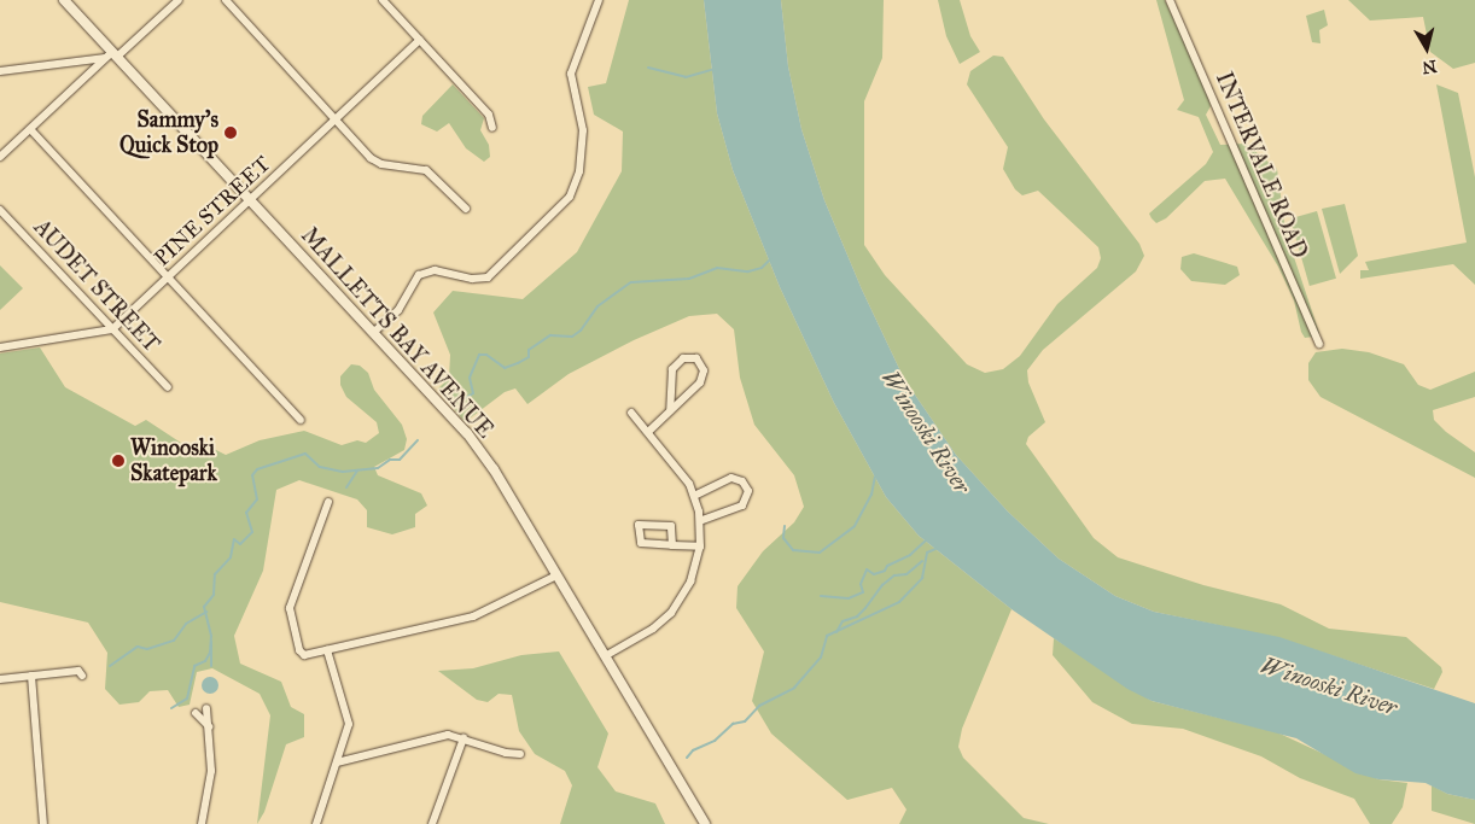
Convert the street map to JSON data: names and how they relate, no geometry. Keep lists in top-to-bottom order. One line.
{"streets":{"street":["INTERVALE ROAD","PINE STREET","AUDET STREET","MALLETTS BAY AVENUE"]},"crossings":[["PINE STREET","AUDET STREET"],["PINE STREET","MALLETTS BAY AVENUE"]],"water":["Winooski River"],"places":["Sammy's Quick Stop","Winooski Skatepark"],"north":"bottom"}
